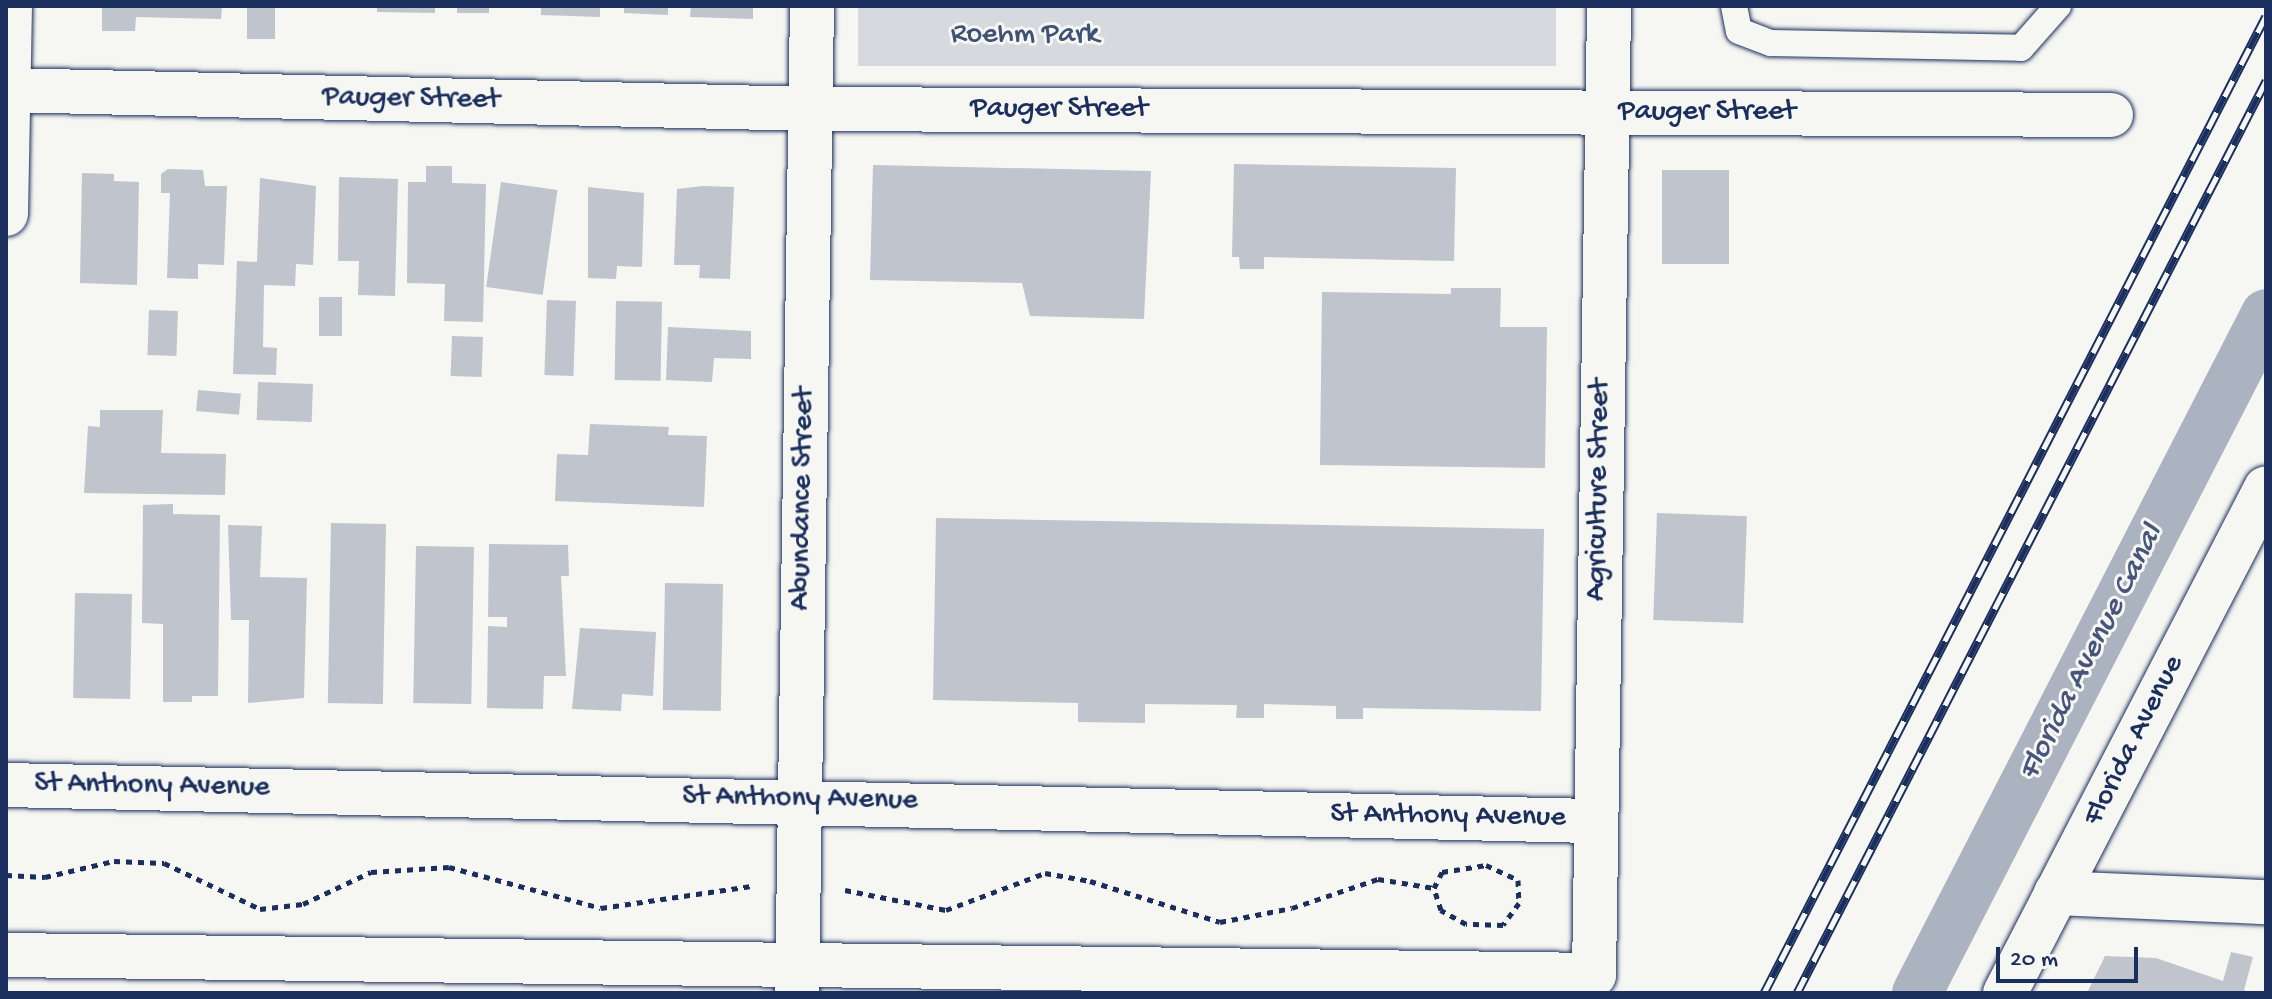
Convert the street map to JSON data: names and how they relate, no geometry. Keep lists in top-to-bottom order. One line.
{"streets":{"street":["Pauger Street","Agriculture Street","Abundance Street","Florida Avenue","St Anthony Avenue"]},"crossings":[["Pauger Street","Agriculture Street"],["Pauger Street","Abundance Street"],["Agriculture Street","Abundance Street"],["Agriculture Street","St Anthony Avenue"],["Abundance Street","St Anthony Avenue"]],"water":["Florida Avenue Canal"],"parks":["Roehm Park"],"scale_bar":"20 m"}
